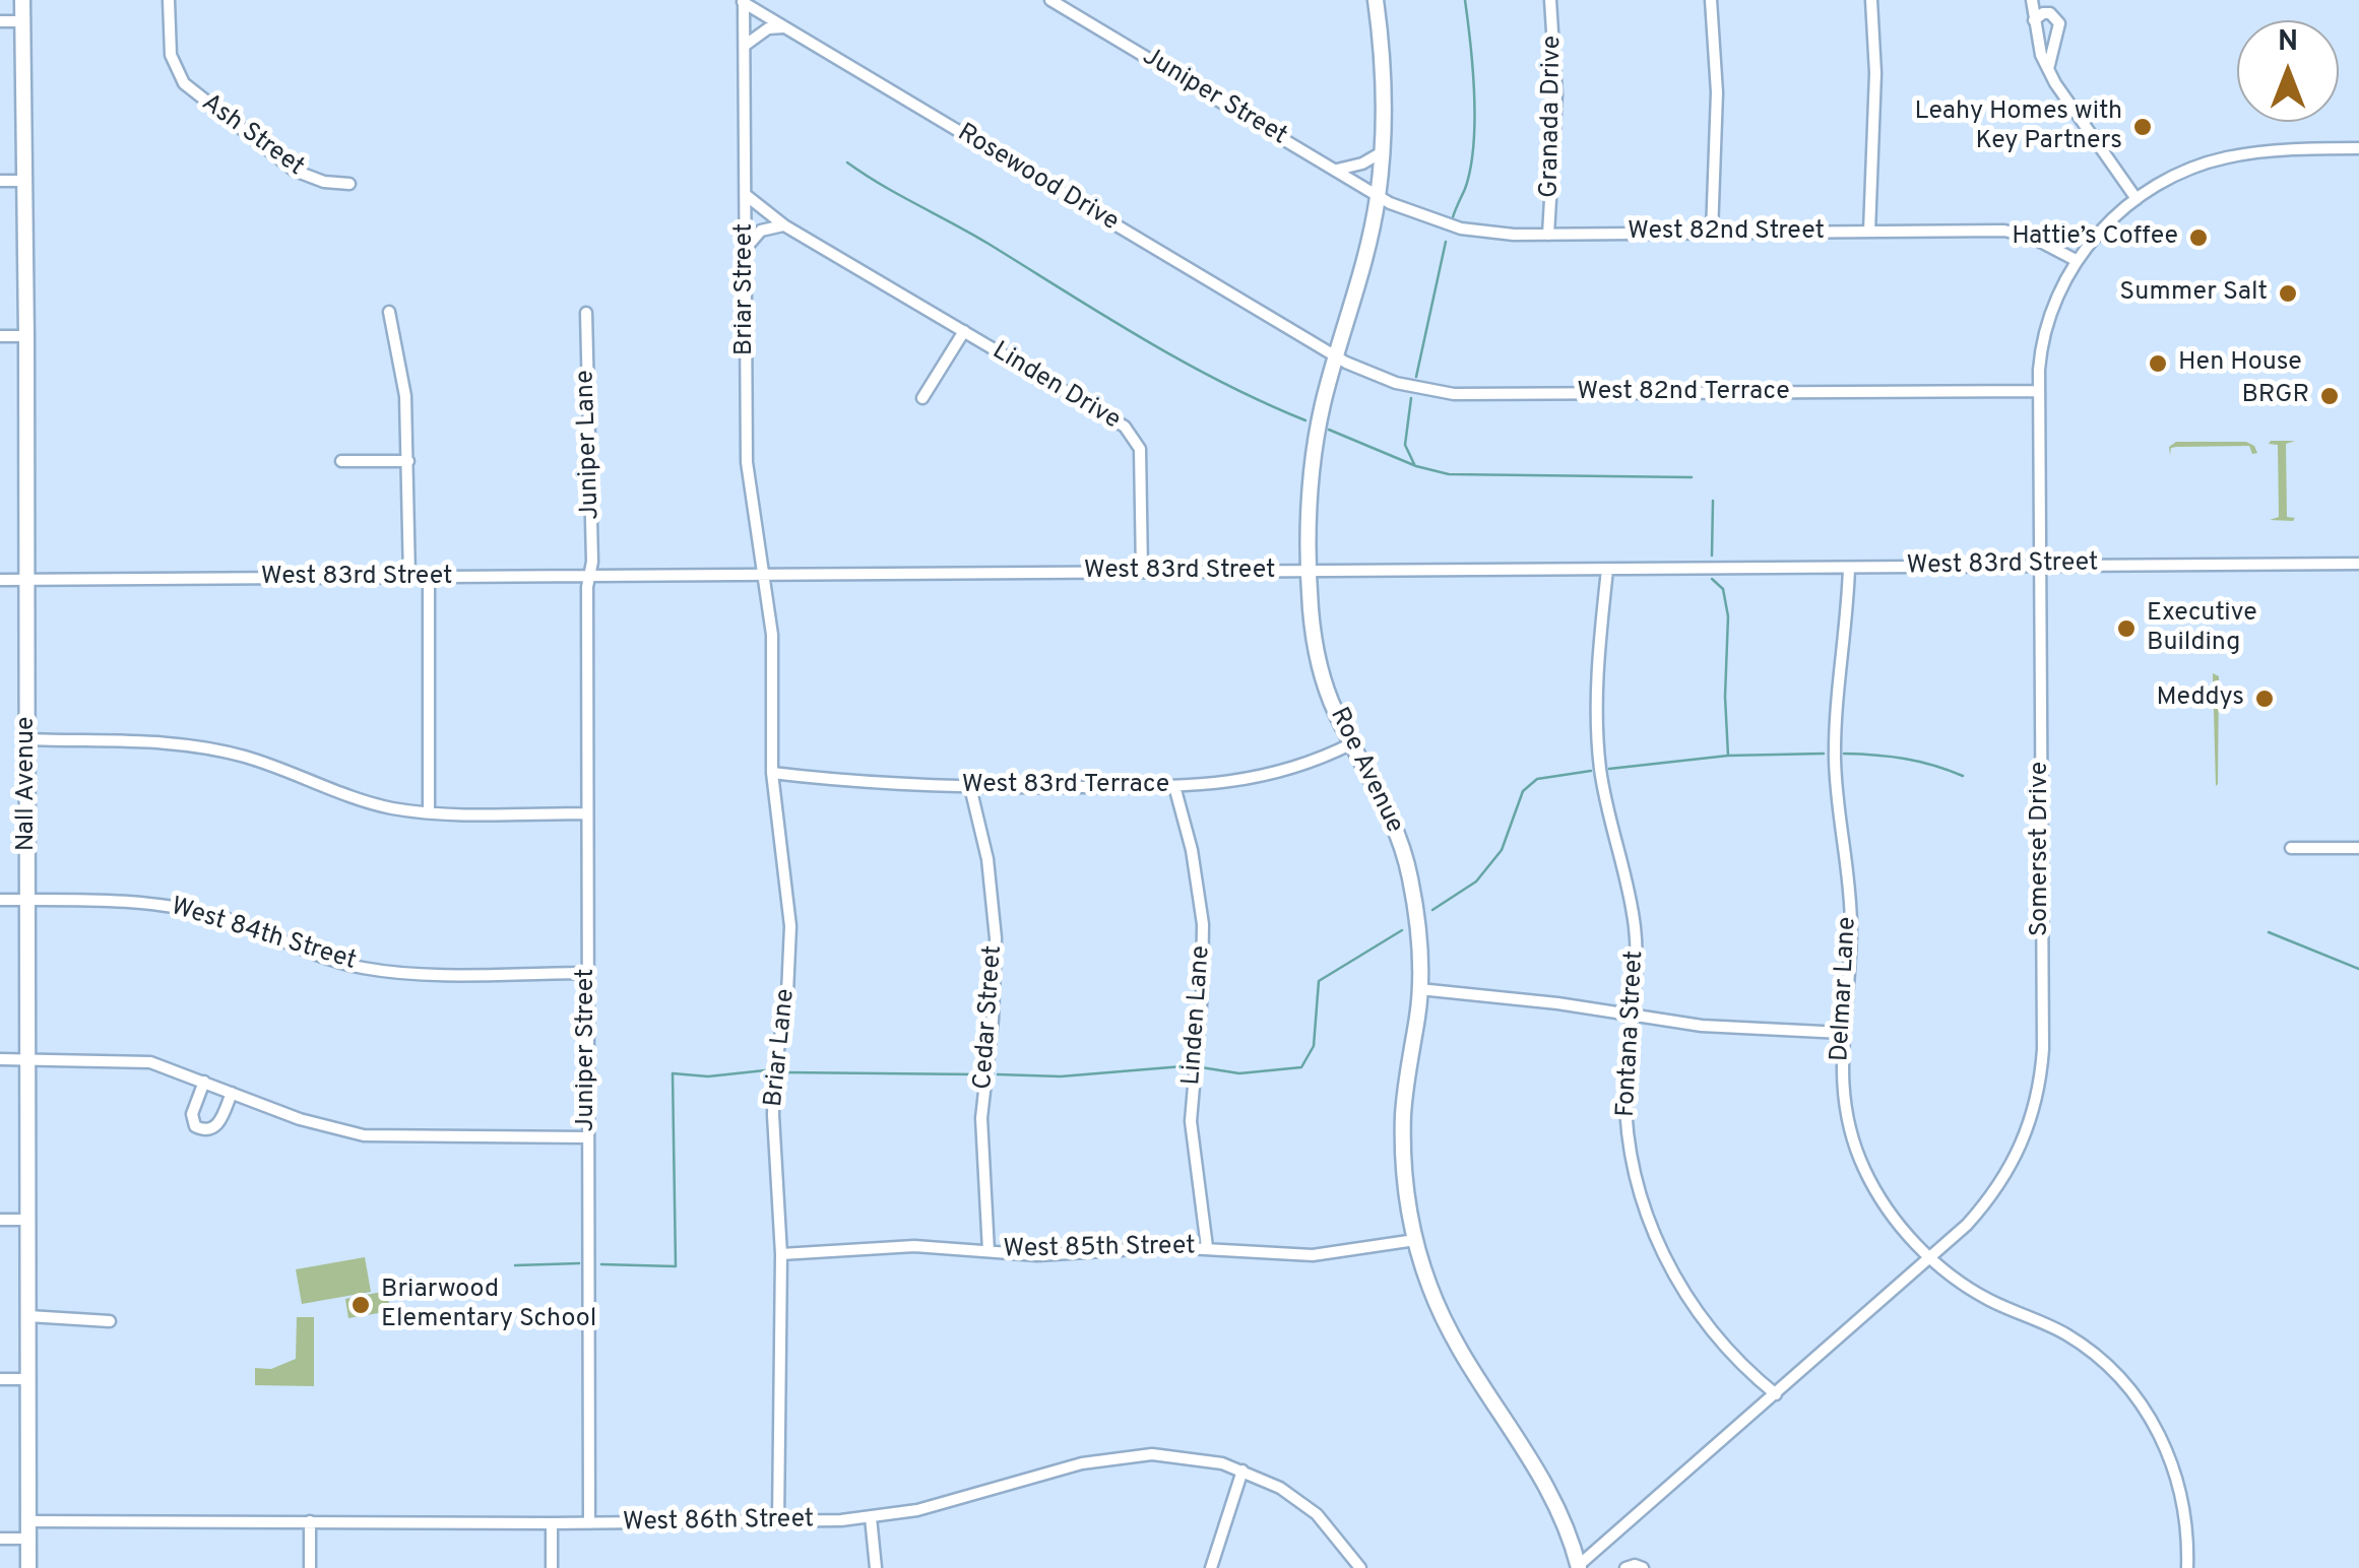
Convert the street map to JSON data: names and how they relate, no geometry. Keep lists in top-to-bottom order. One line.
{"streets":{"main road":["Roe Avenue","Nall Avenue"],"street":["Juniper Street","Granada Drive","Ash Street","Rosewood Drive","West 82nd Street","Briar Street","Linden Drive","West 82nd Terrace","Juniper Lane","West 83rd Street","West 83rd Terrace","Somerset Drive","West 84th Street","Delmar Lane","Linden Lane","Cedar Street","Fontana Street","Briar Lane","West 85th Street","West 86th Street"]},"crossings":[["Juniper Street","West 82nd Street"],["Juniper Street","Juniper Lane"],["Juniper Street","West 83rd Street"],["Juniper Street","Roe Avenue"],["Juniper Street","West 84th Street"],["Juniper Street","West 86th Street"],["Granada Drive","West 82nd Street"],["Rosewood Drive","Briar Street"],["Rosewood Drive","West 82nd Terrace"],["Rosewood Drive","Roe Avenue"],["West 82nd Street","Roe Avenue"],["West 82nd Street","Somerset Drive"],["Briar Street","Linden Drive"],["Briar Street","West 83rd Street"],["Briar Street","Briar Lane"],["Linden Drive","West 83rd Street"],["West 82nd Terrace","Roe Avenue"],["West 82nd Terrace","Somerset Drive"],["Juniper Lane","West 83rd Street"],["West 83rd Street","Roe Avenue"],["West 83rd Street","Nall Avenue"],["West 83rd Street","Somerset Drive"],["West 83rd Street","Delmar Lane"],["West 83rd Street","Fontana Street"],["West 83rd Street","Briar Lane"],["Roe Avenue","West 83rd Terrace"],["Roe Avenue","Somerset Drive"],["Roe Avenue","West 85th Street"],["Nall Avenue","West 84th Street"],["Nall Avenue","West 86th Street"],["West 83rd Terrace","Linden Lane"],["West 83rd Terrace","Cedar Street"],["West 83rd Terrace","Briar Lane"],["Somerset Drive","Delmar Lane"],["Somerset Drive","Fontana Street"],["Linden Lane","West 85th Street"],["Cedar Street","West 85th Street"],["Briar Lane","West 85th Street"],["Briar Lane","West 86th Street"]],"places":["Leahy Homes with Key Partners","Hattie’s Coffee","Summer Salt","Hen House","BRGR","Executive Building","Meddys","Briarwood Elementary School"],"north":"top"}
